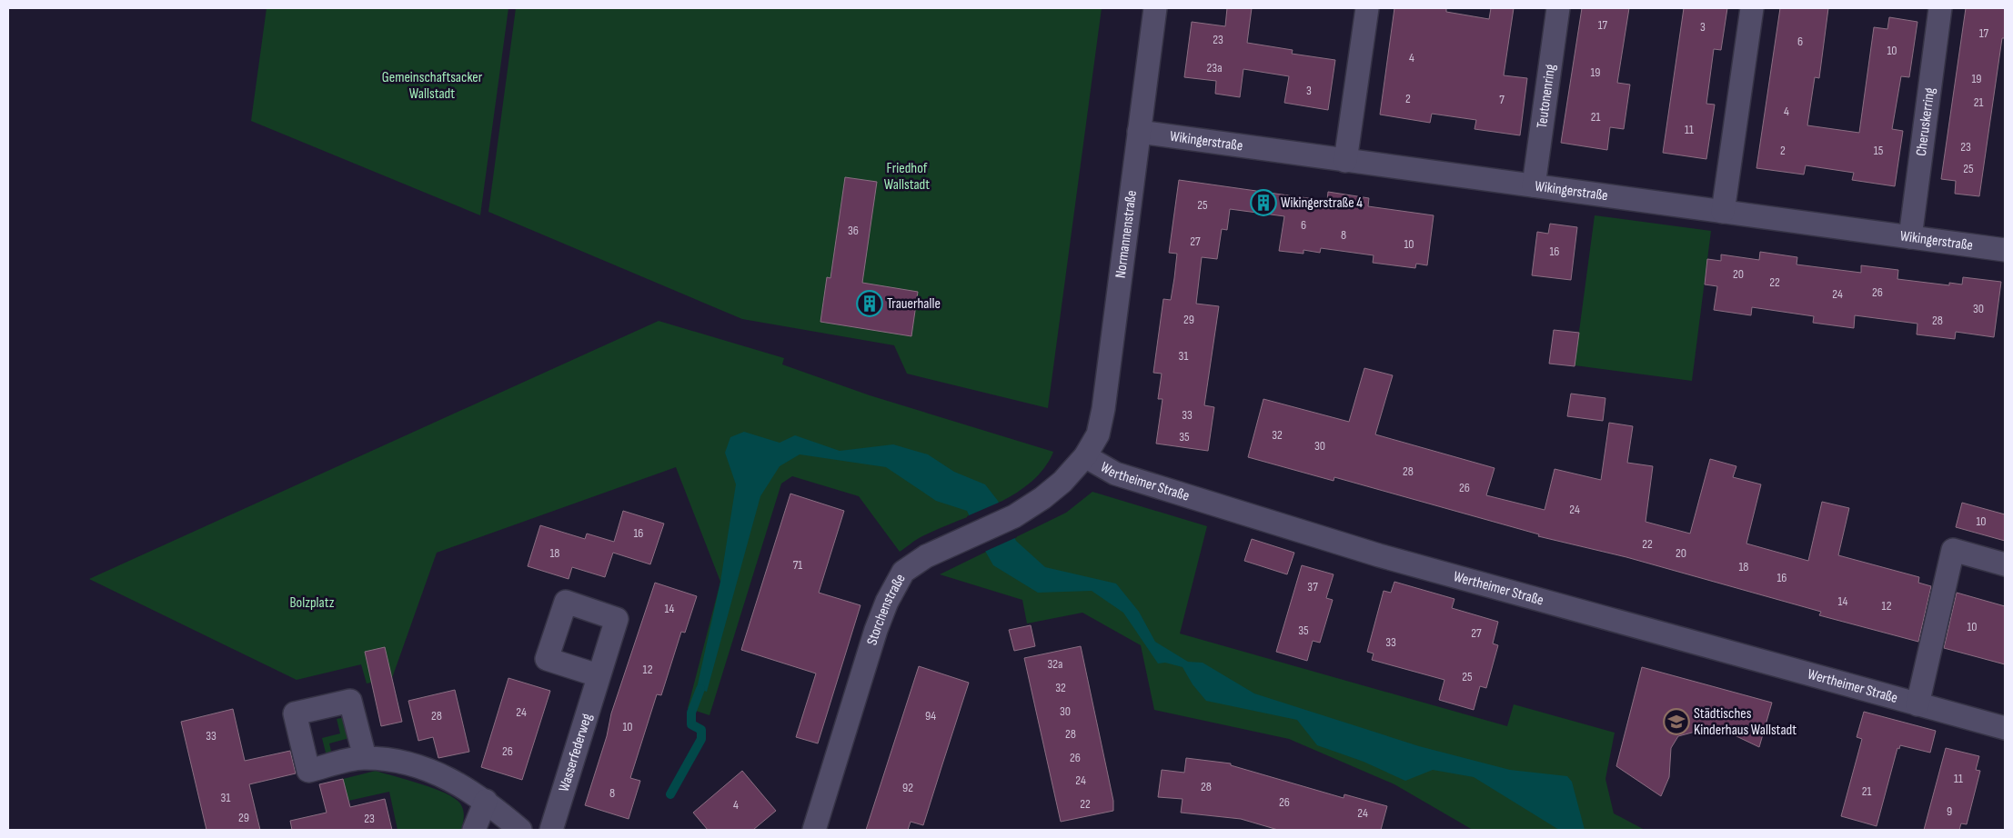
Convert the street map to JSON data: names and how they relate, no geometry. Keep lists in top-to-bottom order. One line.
{"streets":{"street":["Teutonenring","Cheruskerring","Wikingerstraße","Normannenstraße","Wertheimer Straße","Storchenstraße","Wasserfederweg"]},"crossings":[["Teutonenring","Wikingerstraße"],["Cheruskerring","Wikingerstraße"],["Wikingerstraße","Normannenstraße"],["Normannenstraße","Wertheimer Straße"],["Normannenstraße","Storchenstraße"],["Wertheimer Straße","Storchenstraße"]],"parks":["Gemeinschaftsacker Wallstadt","Friedhof Wallstadt","Bolzplatz"],"places":{"building":["Wikingerstraße 4","Trauerhalle"],"school or university":["Städtisches Kinderhaus Wallstadt"]},"house_numbers":["17","3","17","23","6","10","4","23a","19","19","3","2","7","21","4","21","11","23","2","15","25","25","6","36","8","27","10","16","20","22","26","24","30","29","28","31","33","32","35","30","28","26","24","10","16","22","18","20","71","18","16","37","14","12","14","10","35","27","33","32a","12","25","32","30","24","28","94","10","28","33","26","26","11","24","28","92","21","8","31","26","22","4","9","24","29","23"]}
